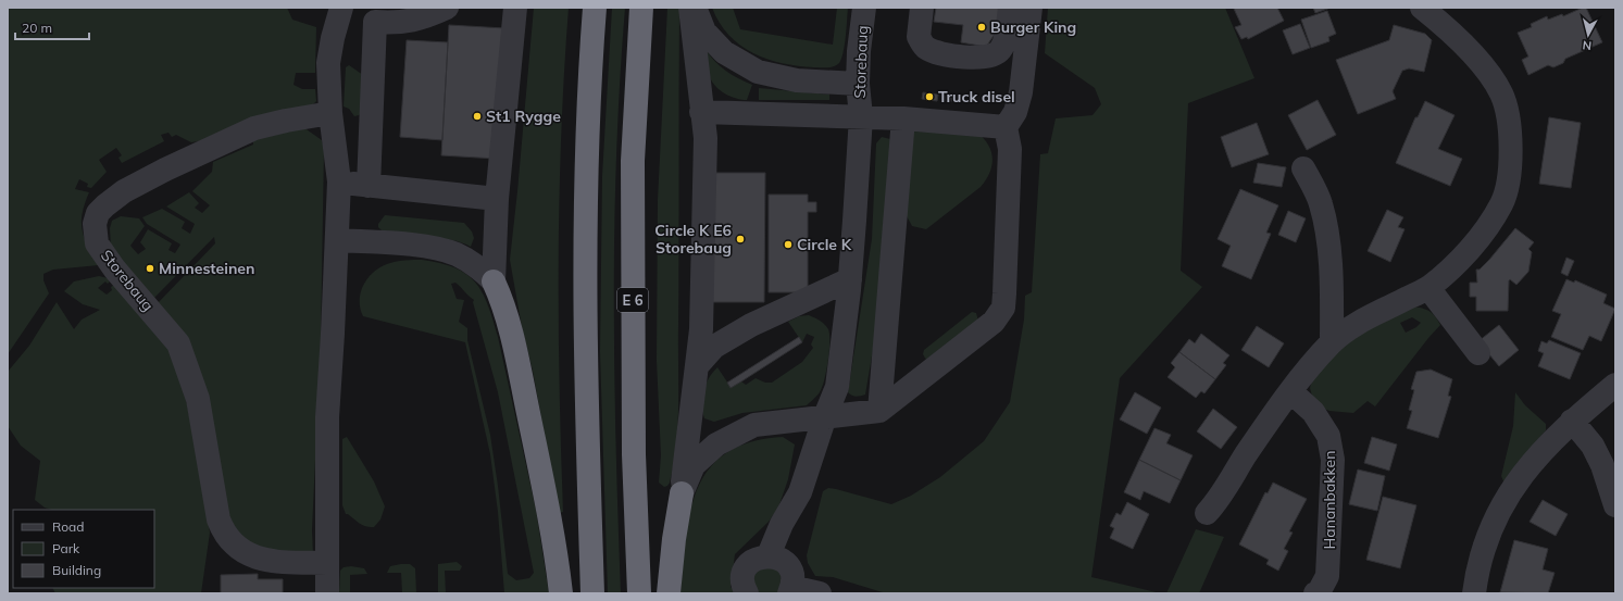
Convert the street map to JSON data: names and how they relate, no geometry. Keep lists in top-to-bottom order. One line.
{"streets":{"highway":["E 6"],"street":["Storebaug","Hananbakken"]},"places":["Burger King","Truck disel","St1 Rygge","Circle K E6 Storebaug","Circle K","Minnesteinen"],"legend":["Road","Park","Building"],"scale_bar":"20 m","north":"bottom"}
